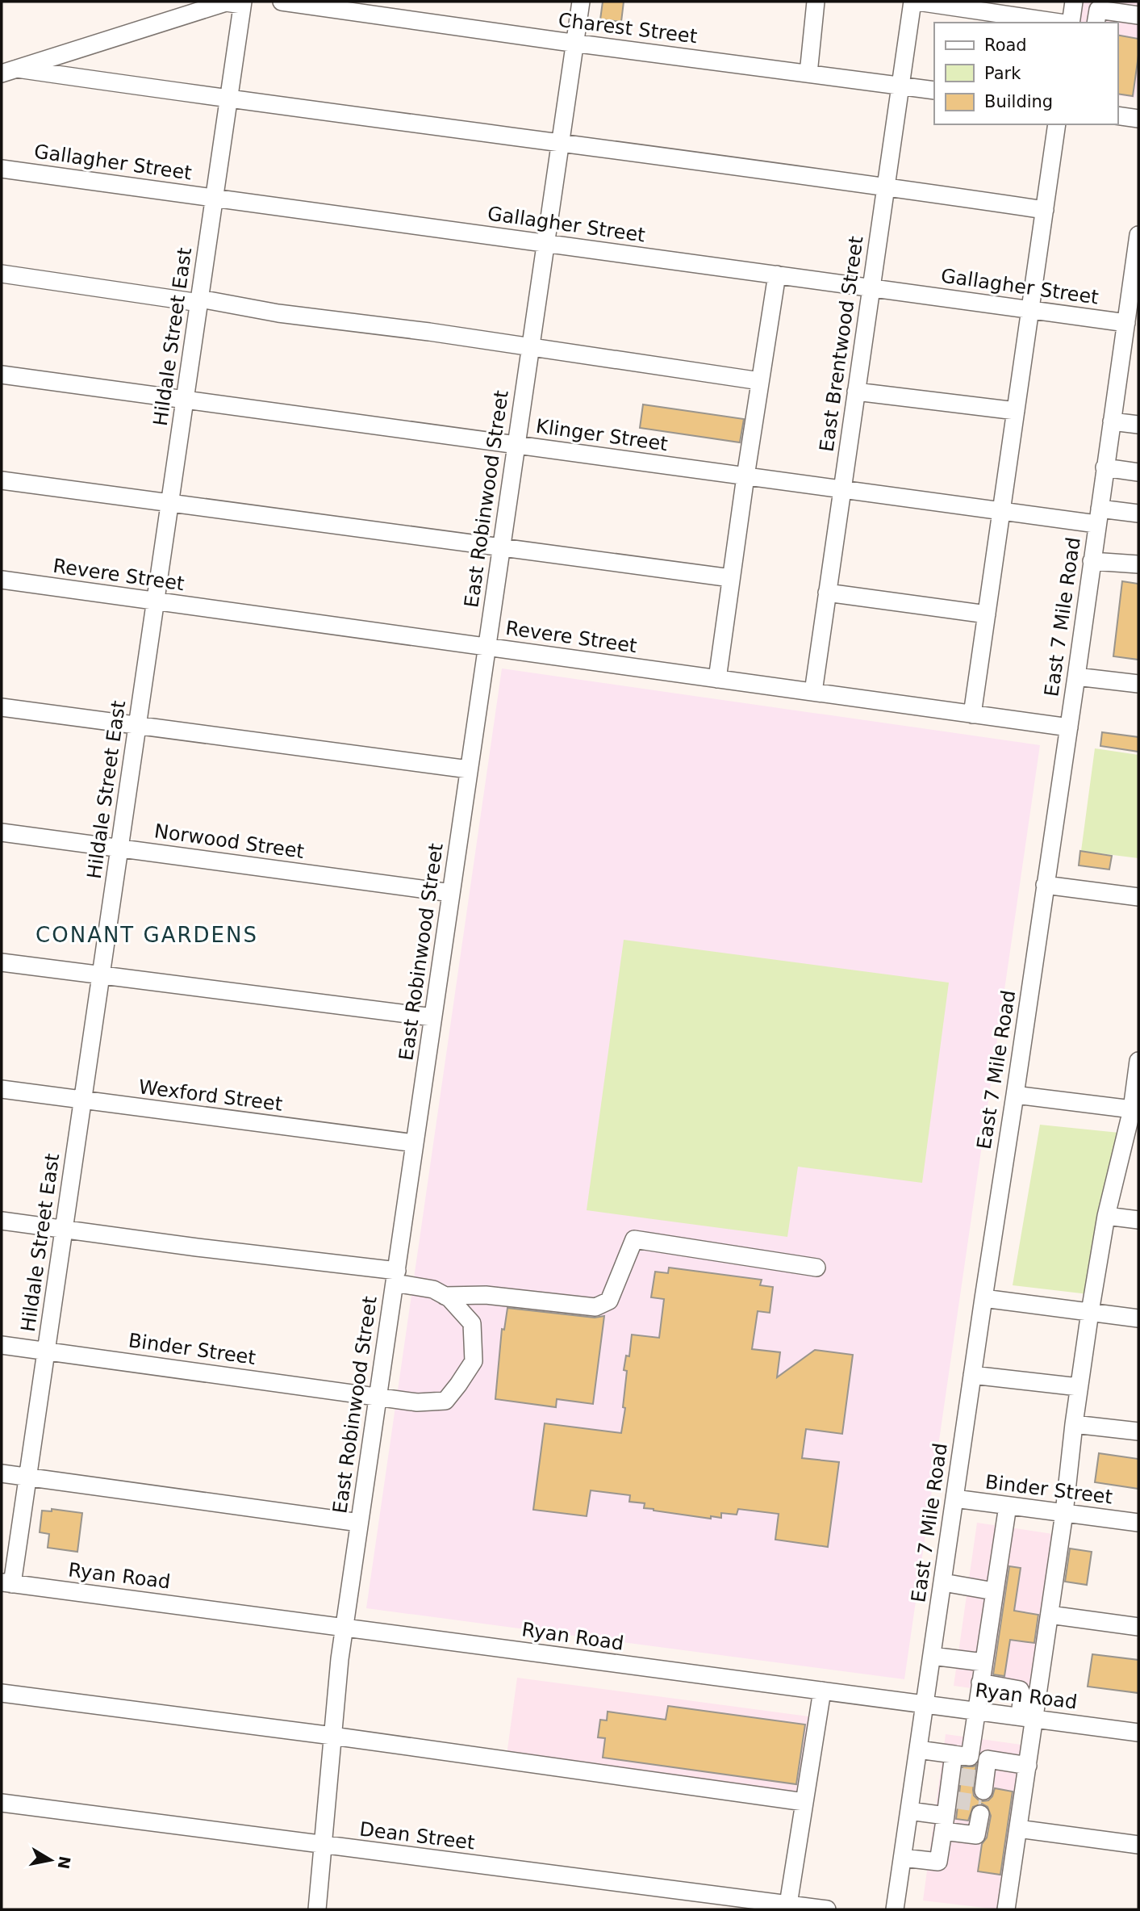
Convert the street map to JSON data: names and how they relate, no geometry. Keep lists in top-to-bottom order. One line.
{"streets":{"street":["Charest Street","Gallagher Street","Hildale Street East","East Brentwood Street","Klinger Street","East Robinwood Street","Revere Street","East 7 Mile Road","Norwood Street","Wexford Street","Binder Street","Ryan Road","Dean Street"]},"crossings":[["Charest Street","East Brentwood Street"],["Charest Street","East Robinwood Street"],["Gallagher Street","Hildale Street East"],["Gallagher Street","East Brentwood Street"],["Gallagher Street","East Robinwood Street"],["Gallagher Street","East 7 Mile Road"],["Hildale Street East","Klinger Street"],["Hildale Street East","Revere Street"],["Hildale Street East","Norwood Street"],["Hildale Street East","Wexford Street"],["Hildale Street East","Binder Street"],["Hildale Street East","Ryan Road"],["East Brentwood Street","Klinger Street"],["East Brentwood Street","Revere Street"],["Klinger Street","East Robinwood Street"],["Klinger Street","East 7 Mile Road"],["East Robinwood Street","Revere Street"],["East Robinwood Street","Norwood Street"],["East Robinwood Street","Wexford Street"],["East Robinwood Street","Binder Street"],["East Robinwood Street","Ryan Road"],["East Robinwood Street","Dean Street"],["Revere Street","East 7 Mile Road"],["East 7 Mile Road","Binder Street"],["East 7 Mile Road","Ryan Road"]],"districts":["CONANT GARDENS"],"legend":["Road","Park","Building"],"north":"right"}
